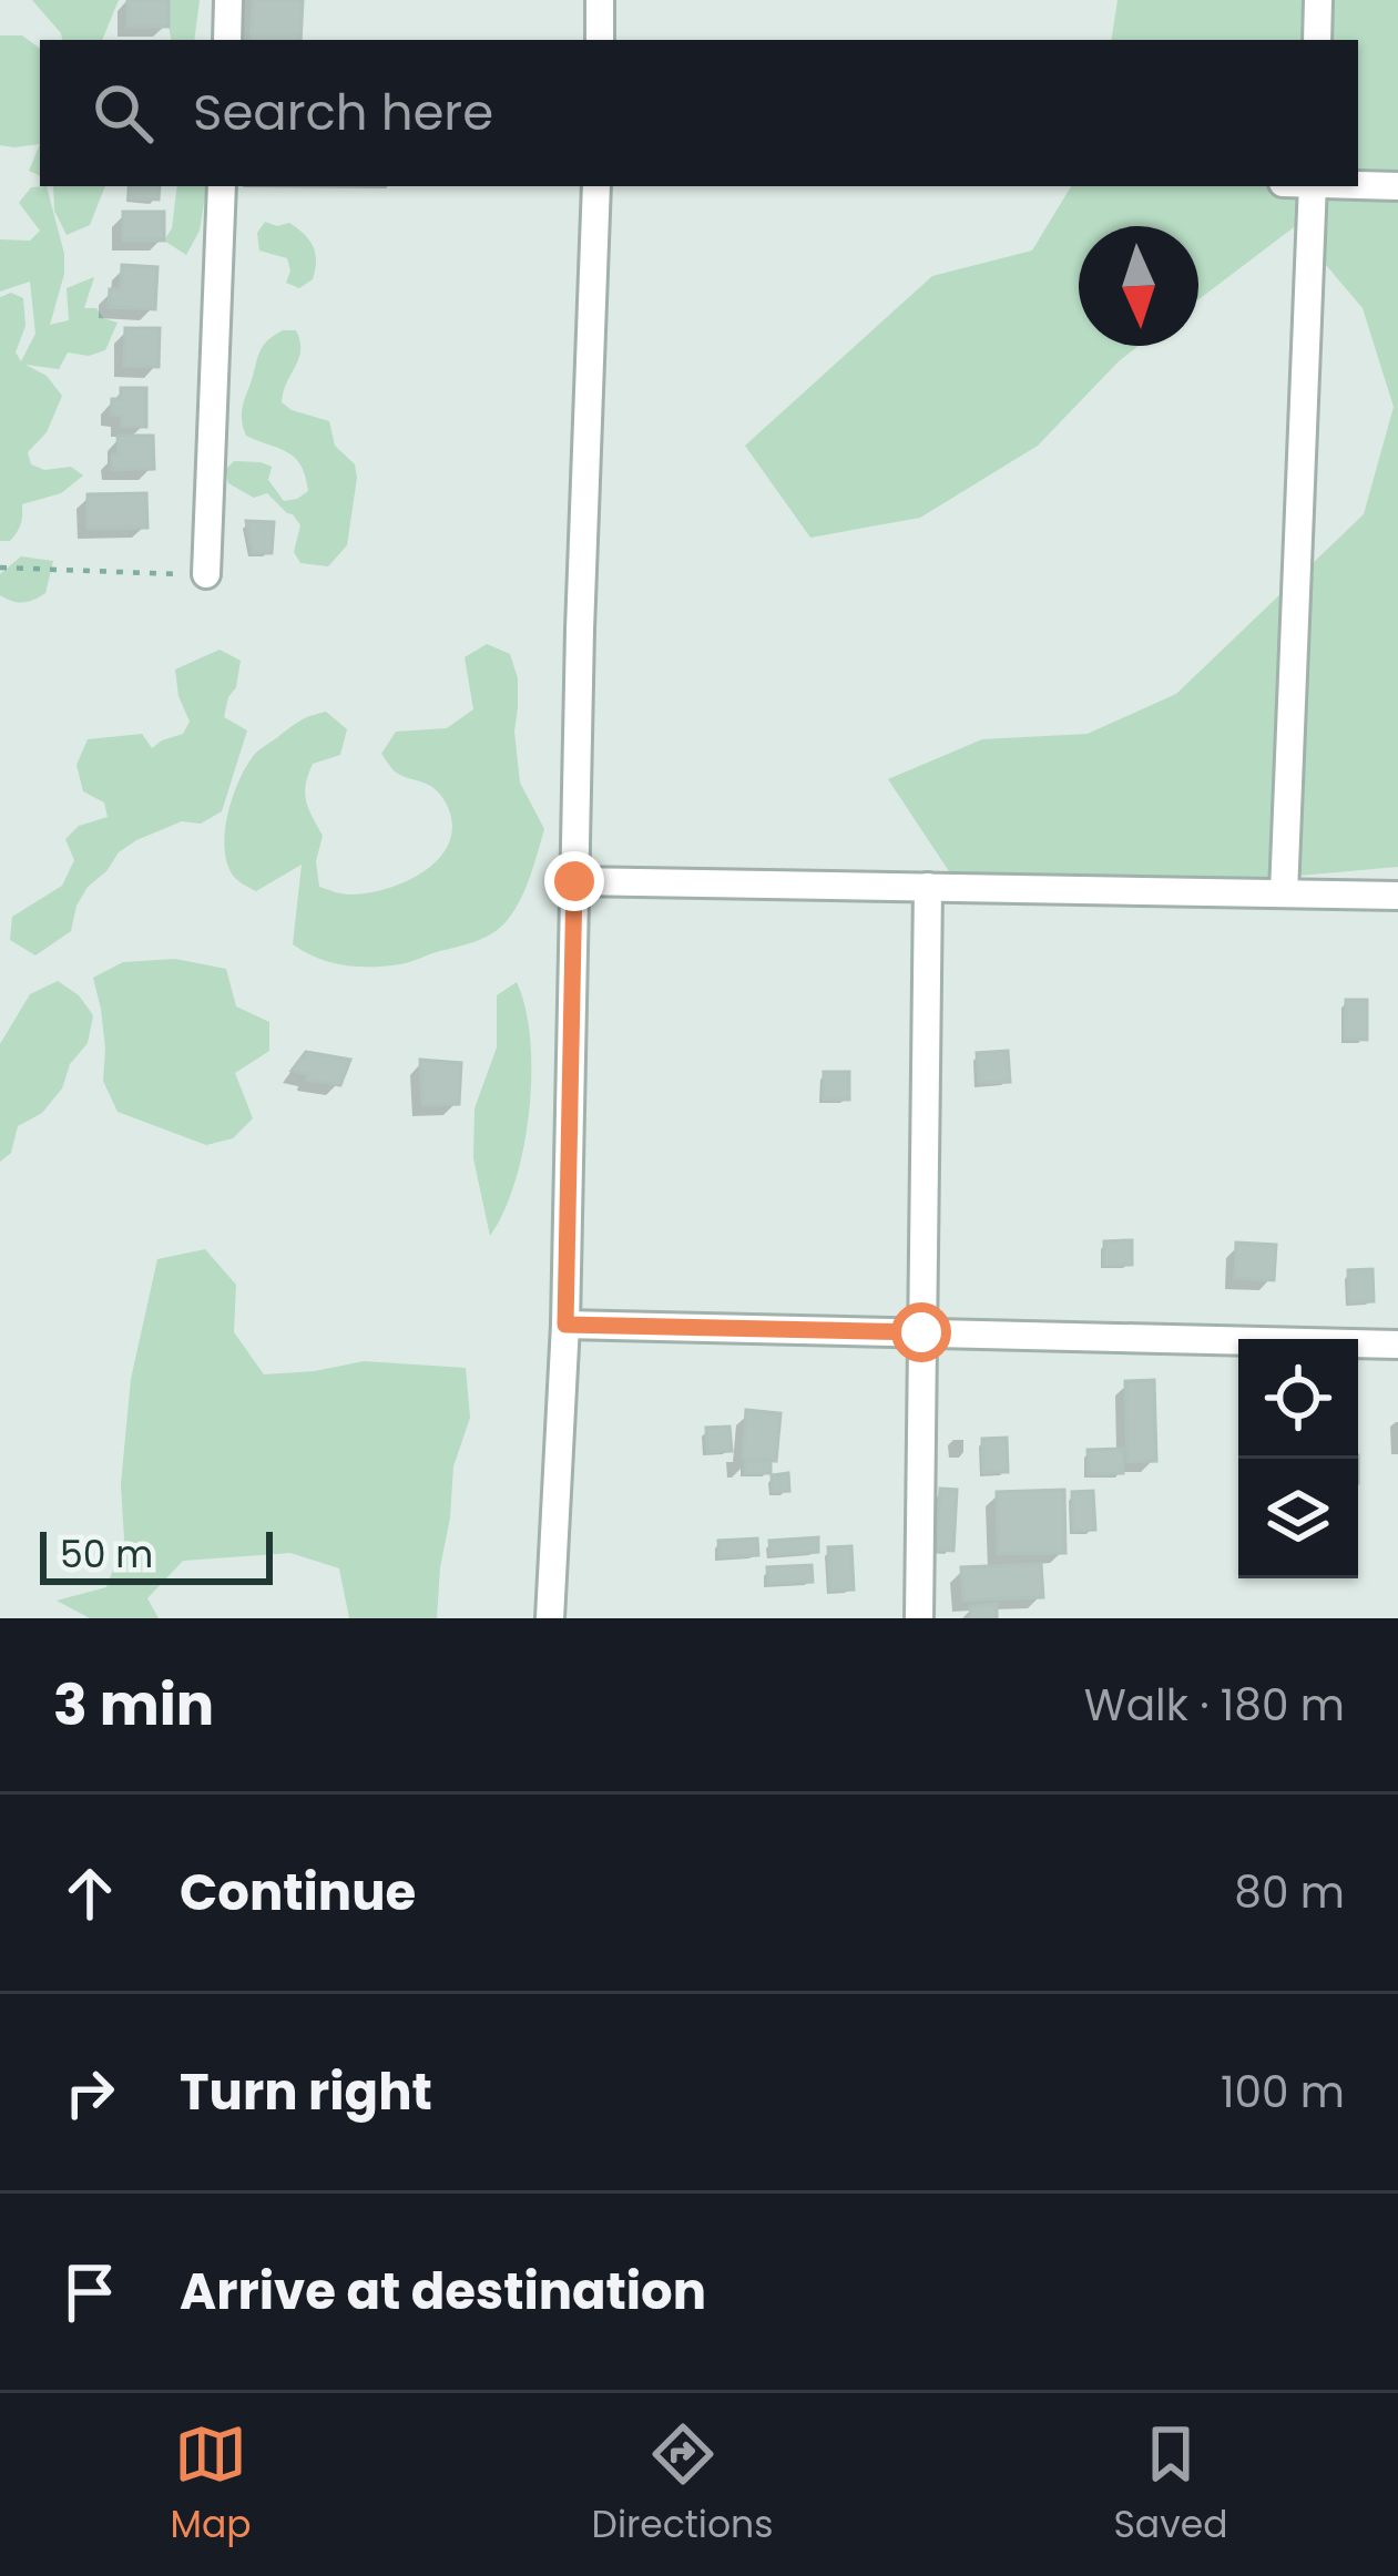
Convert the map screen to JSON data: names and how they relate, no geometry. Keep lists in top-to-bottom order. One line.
{"scale_bar":"50 m","north":"bottom","page":{"search":"Search here","scale":"50 m","heading":["3 min","Walk · 180 m"],"list":[["Continue","80 m"],["Turn right","100 m"],"Arrive at destination"],"nav":["Map","Directions","Saved"]}}
